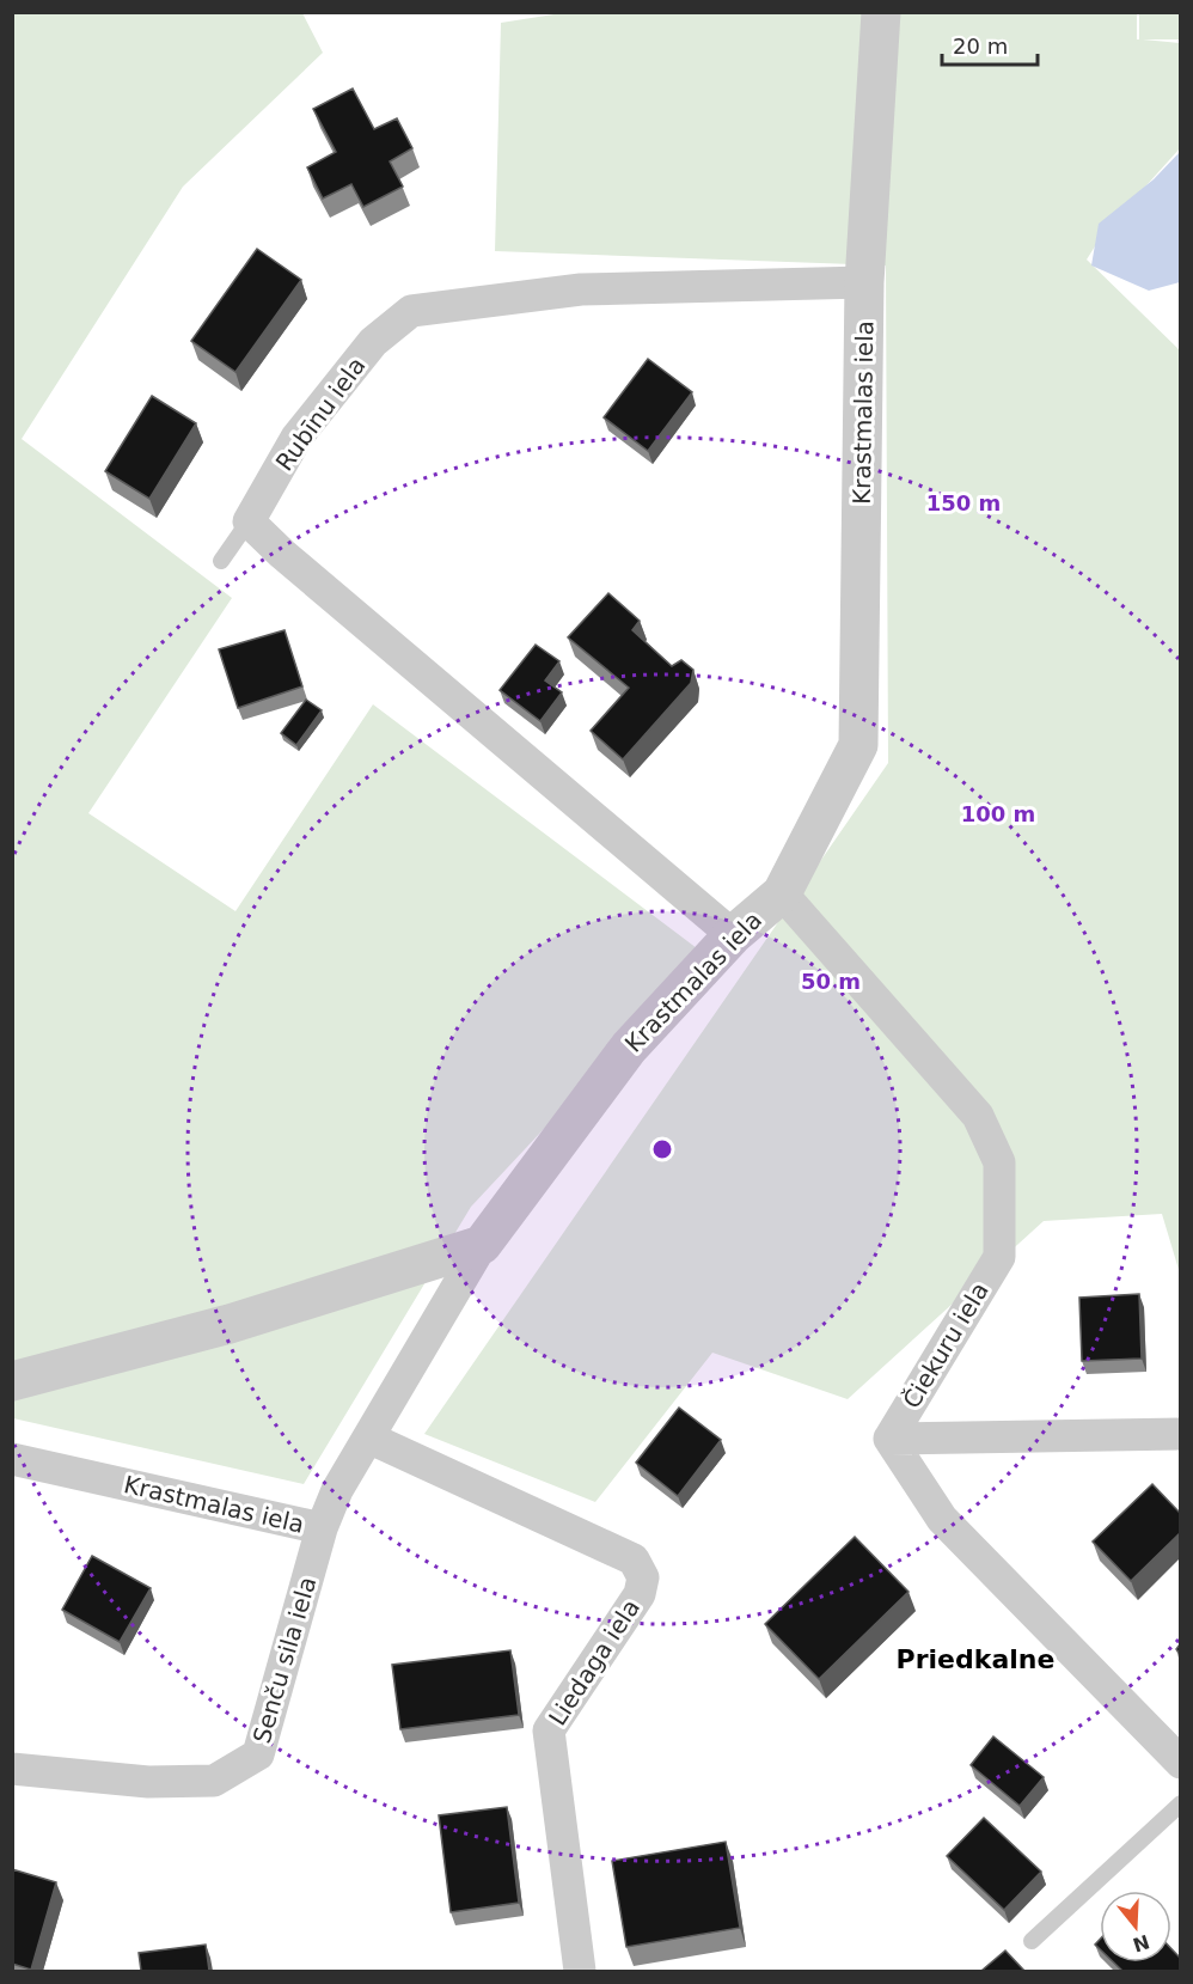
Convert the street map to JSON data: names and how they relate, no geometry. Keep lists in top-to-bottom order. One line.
{"streets":{"street":["Krastmalas iela","Rubīnu iela","Čiekuru iela","Senču sila iela","Liedaga iela"]},"crossings":[["Krastmalas iela","Rubīnu iela"],["Krastmalas iela","Čiekuru iela"],["Krastmalas iela","Senču sila iela"],["Krastmalas iela","Liedaga iela"]],"districts":["Priedkalne"],"scale_bar":"20 m","north":"bottom","rings":["150 m","100 m","50 m"]}
